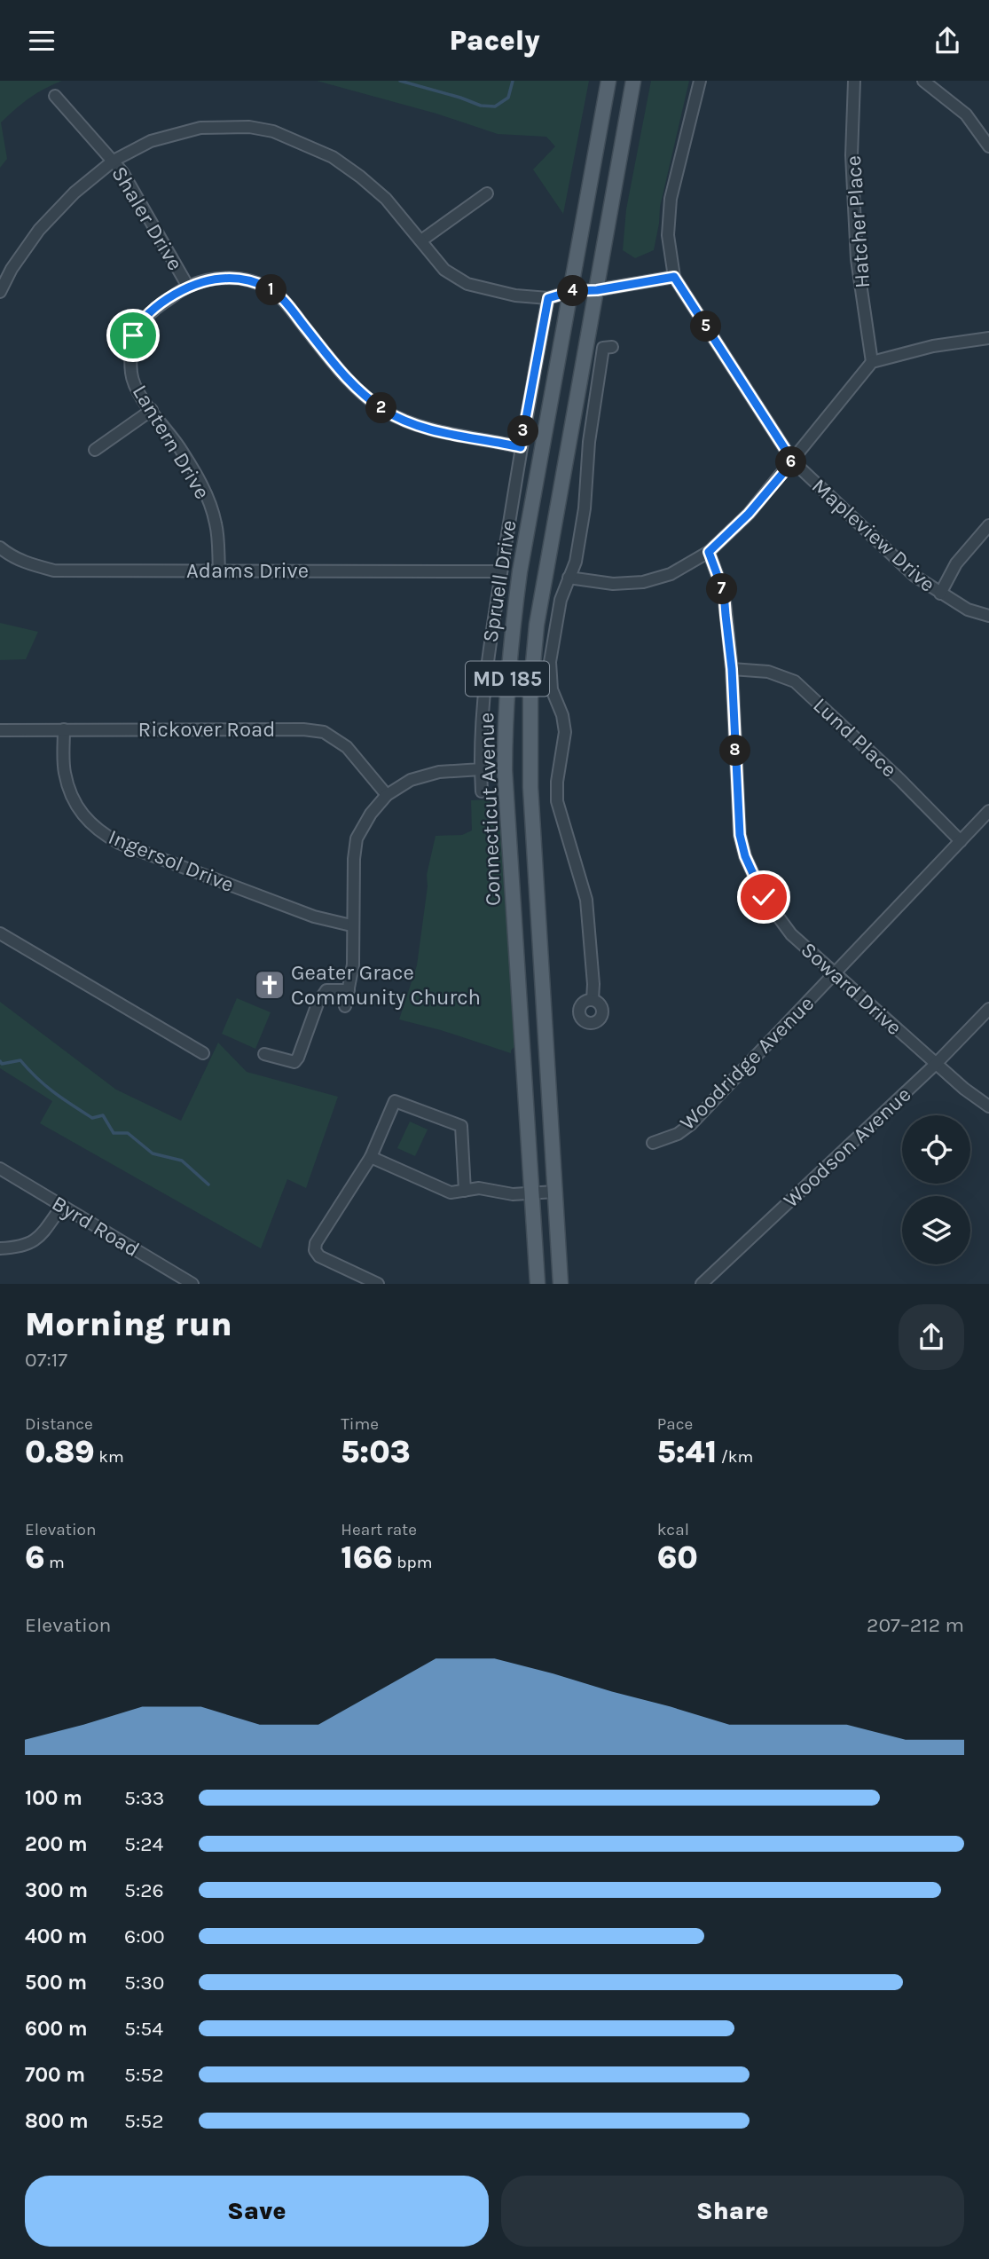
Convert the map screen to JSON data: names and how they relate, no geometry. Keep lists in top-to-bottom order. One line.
{"streets":{"main road":["MD 185","Connecticut Avenue"],"street":["Shaler Drive","Hatcher Place","Lantern Drive","Mapleview Drive","Adams Drive","Spruell Drive","Rickover Road","Lund Place","Ingersol Drive","Soward Drive","Woodridge Avenue","Woodson Avenue","Byrd Road"]},"crossings":[["Shaler Drive","Lantern Drive"],["Lantern Drive","Adams Drive"],["Lantern Drive","Spruell Drive"],["Adams Drive","Spruell Drive"],["Rickover Road","Ingersol Drive"],["Lund Place","Soward Drive"],["Lund Place","Woodridge Avenue"],["Soward Drive","Woodridge Avenue"],["Soward Drive","Woodson Avenue"]],"places":{"church":["Geater Grace Community Church"]},"page":{"header":"Pacely","pins":["1","4","5","2","3","6","7","8"],"heading":["Morning run","07:17"],"stats":[["Distance","0.89 km"],["Time","5:03"],["Pace","5:41 /km"],["Elevation","6 m"],["Heart rate","166 bpm"],["kcal","60"]],"chart":["Elevation","207–212 m"],"list":[{"name":"100 m","note":"5:33"},{"name":"200 m","note":"5:24"},{"name":"300 m","note":"5:26"},{"name":"400 m","note":"6:00"},{"name":"500 m","note":"5:30"},{"name":"600 m","note":"5:54"},{"name":"700 m","note":"5:52"},{"name":"800 m","note":"5:52"}],"buttons":["Save","Share"]}}
